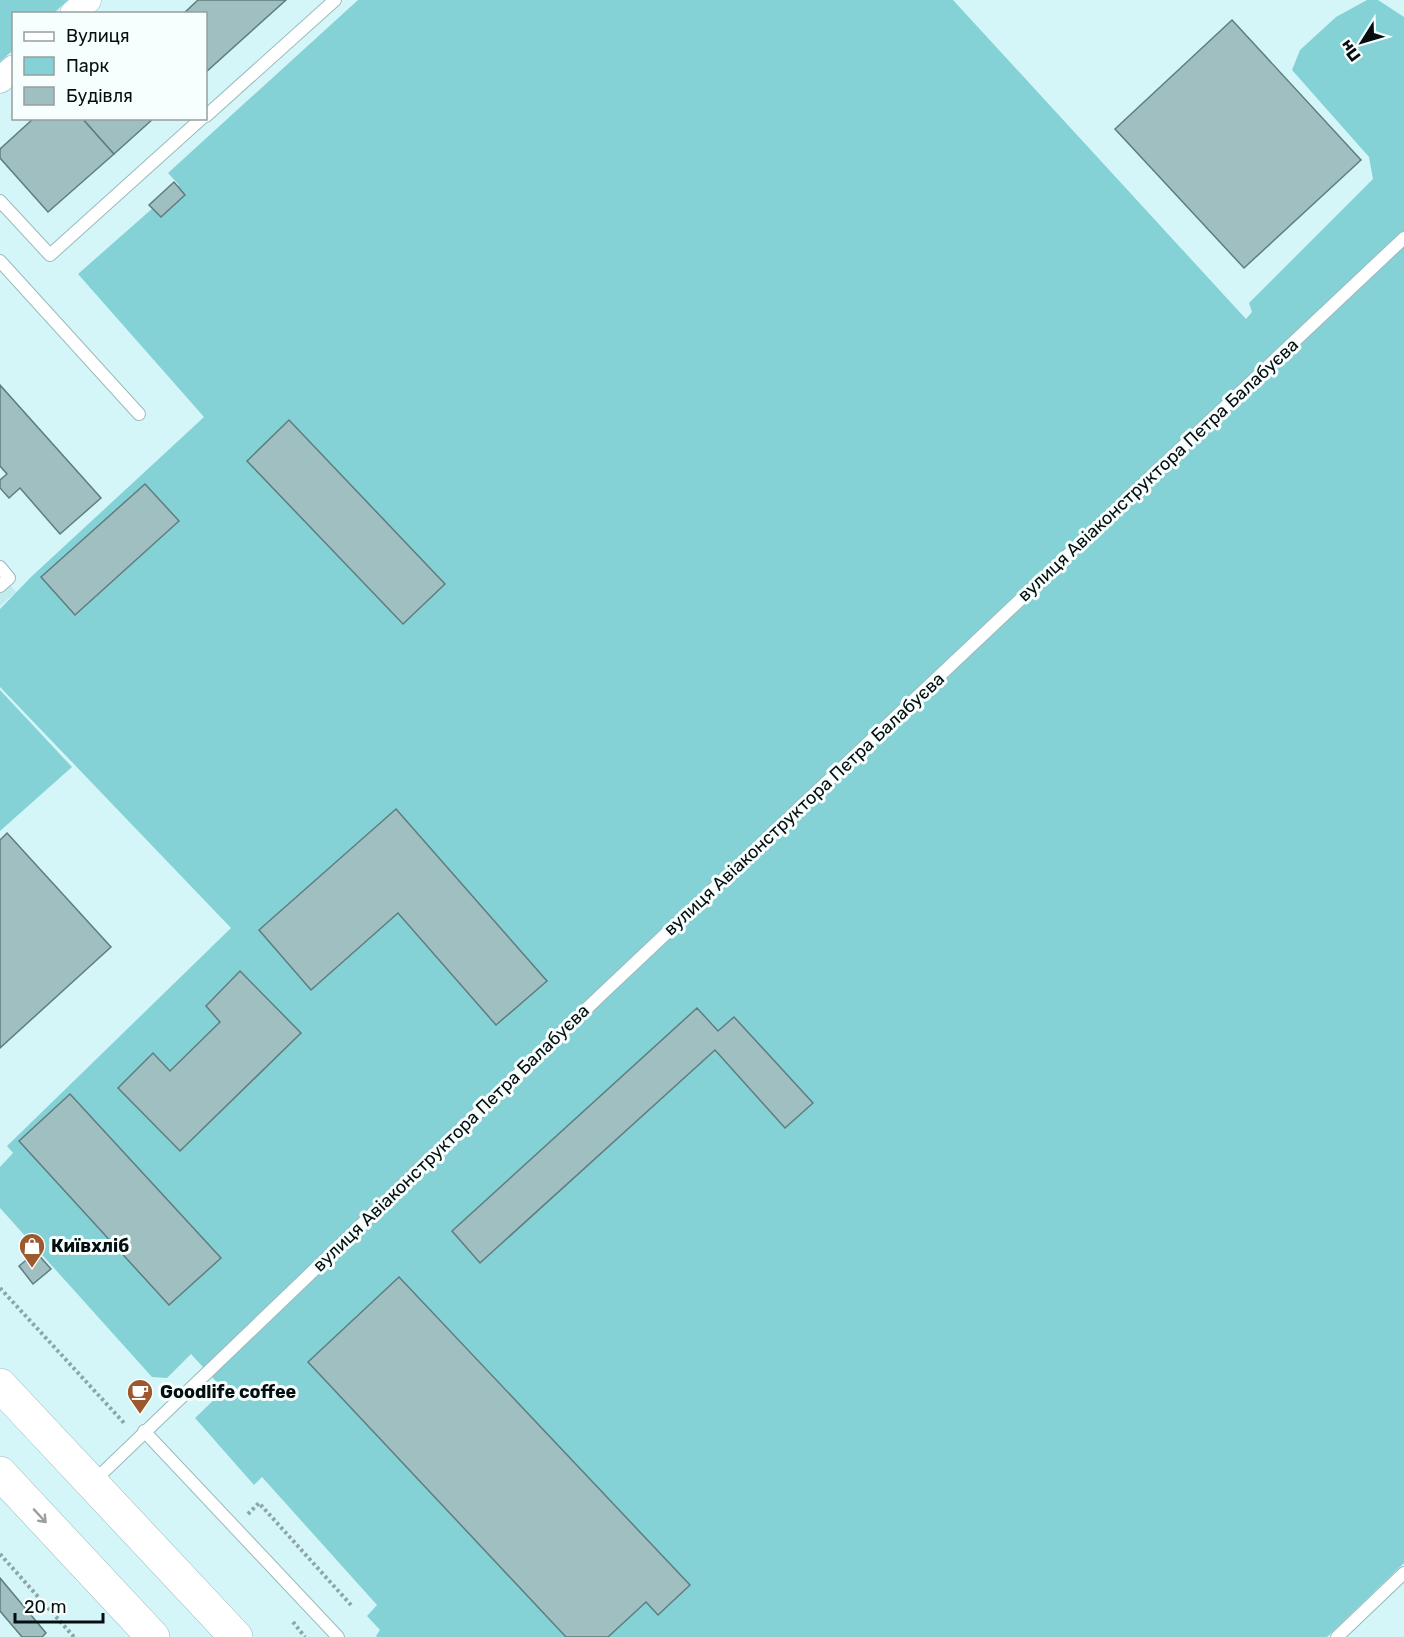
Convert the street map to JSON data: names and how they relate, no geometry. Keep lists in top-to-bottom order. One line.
{"streets":{"lane":["вулиця Авіаконструктора Петра Балабуєва"]},"places":{"shop":["Київхліб"],"cafe":["Goodlife coffee"]},"legend":["Вулиця","Парк","Будівля"],"scale_bar":"20 m","north":"bottom left"}
